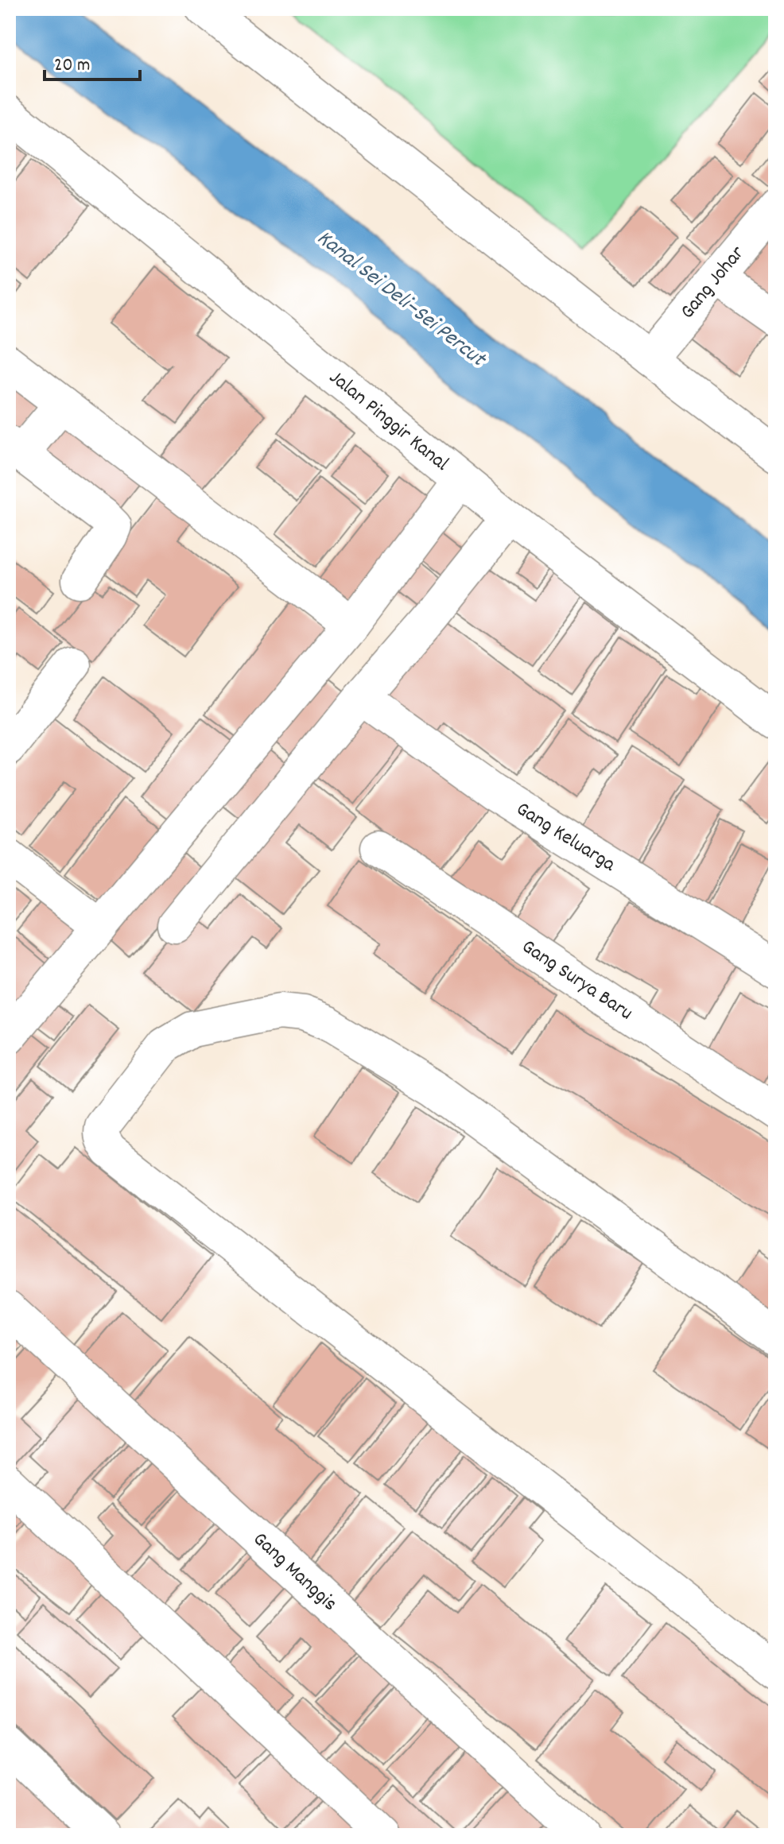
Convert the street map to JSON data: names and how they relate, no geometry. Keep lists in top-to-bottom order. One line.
{"streets":{"street":["Gang Johar","Jalan Pinggir Kanal","Gang Keluarga","Gang Surya Baru","Gang Manggis"]},"water":["Kanal Sei Deli–Sei Percut"],"scale_bar":"20 m"}
